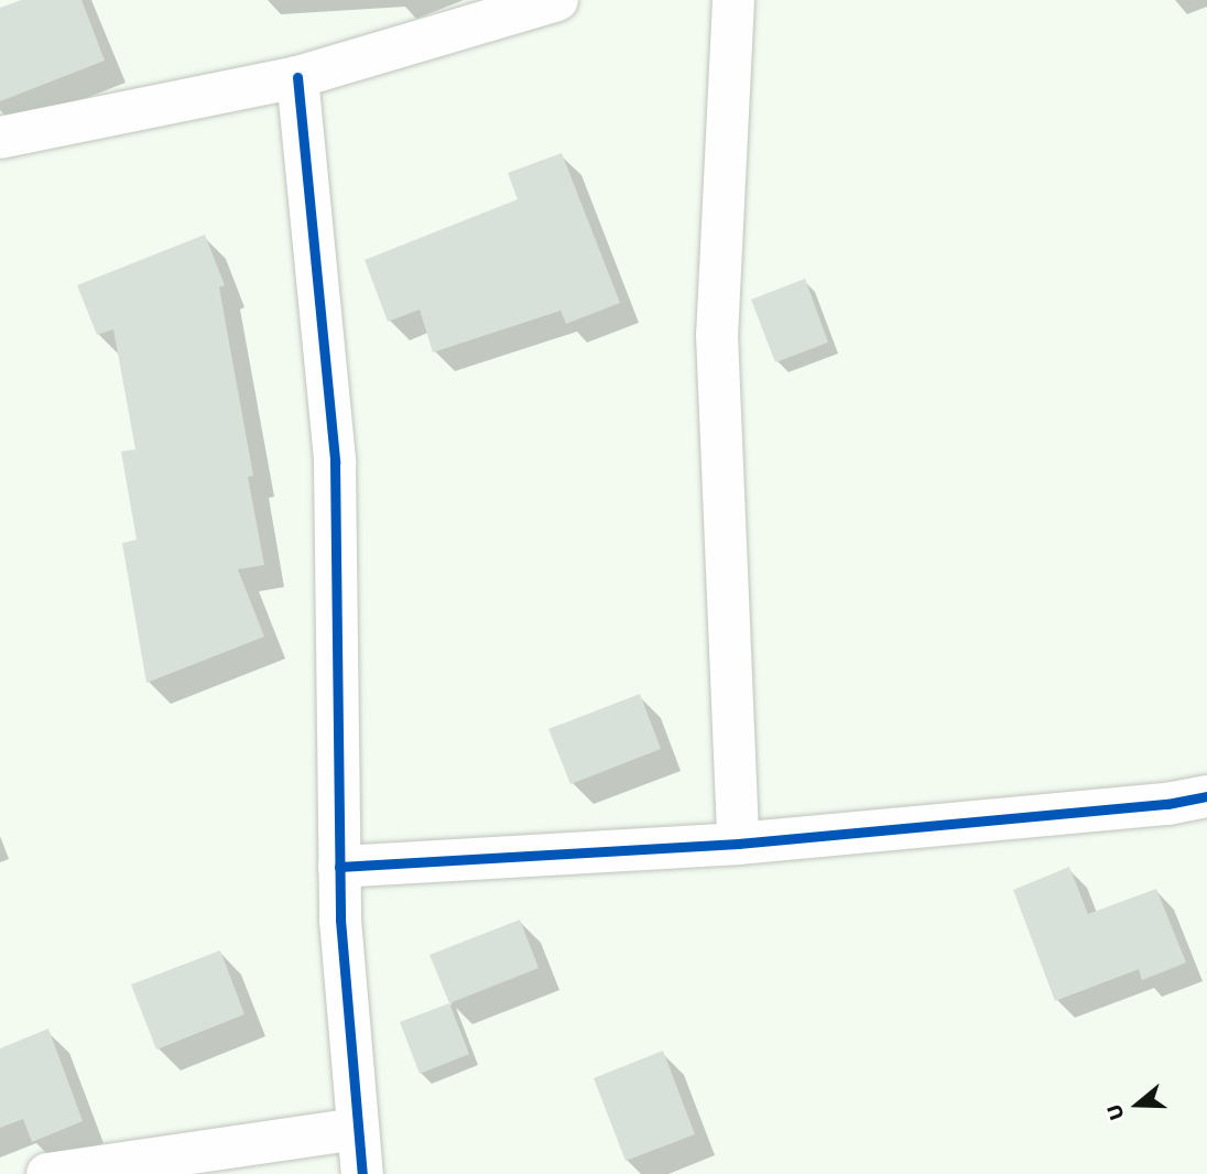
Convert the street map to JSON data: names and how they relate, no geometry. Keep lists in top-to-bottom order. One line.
{"north":"left"}
